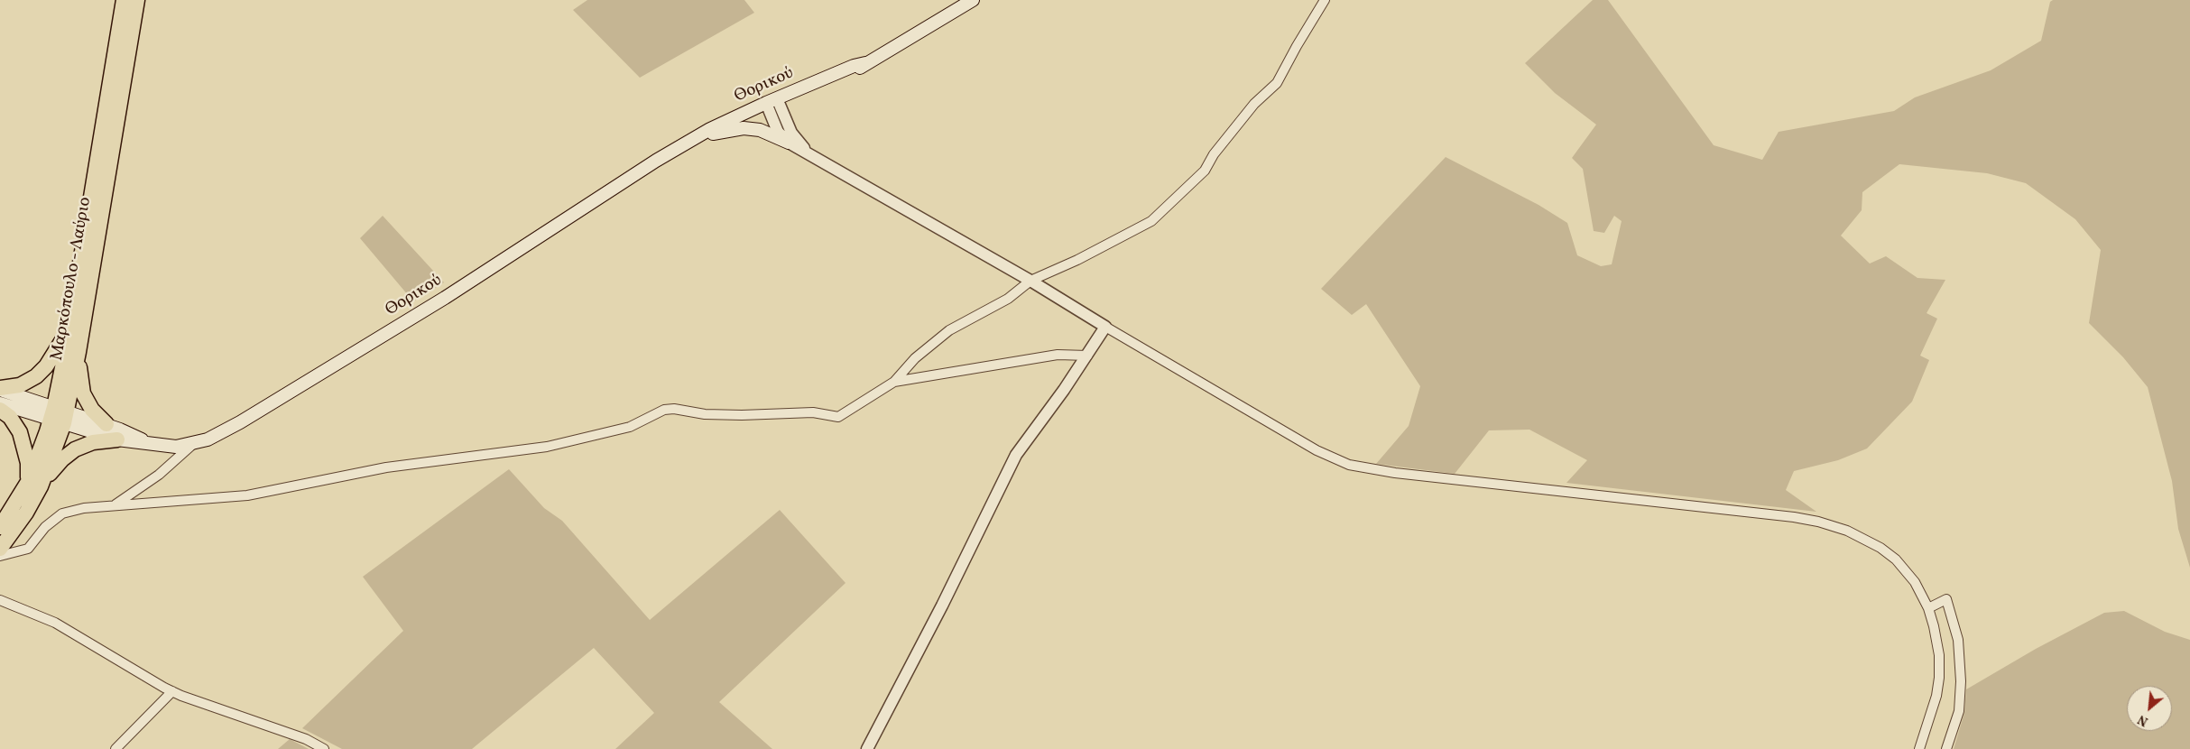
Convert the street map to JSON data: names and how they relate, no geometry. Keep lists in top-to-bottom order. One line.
{"streets":{"highway":["Μαρκόπουλο - Λαύριο"],"main road":["Θορικού"]},"crossings":[["Θορικού","Μαρκόπουλο - Λαύριο"]],"north":"bottom left"}
